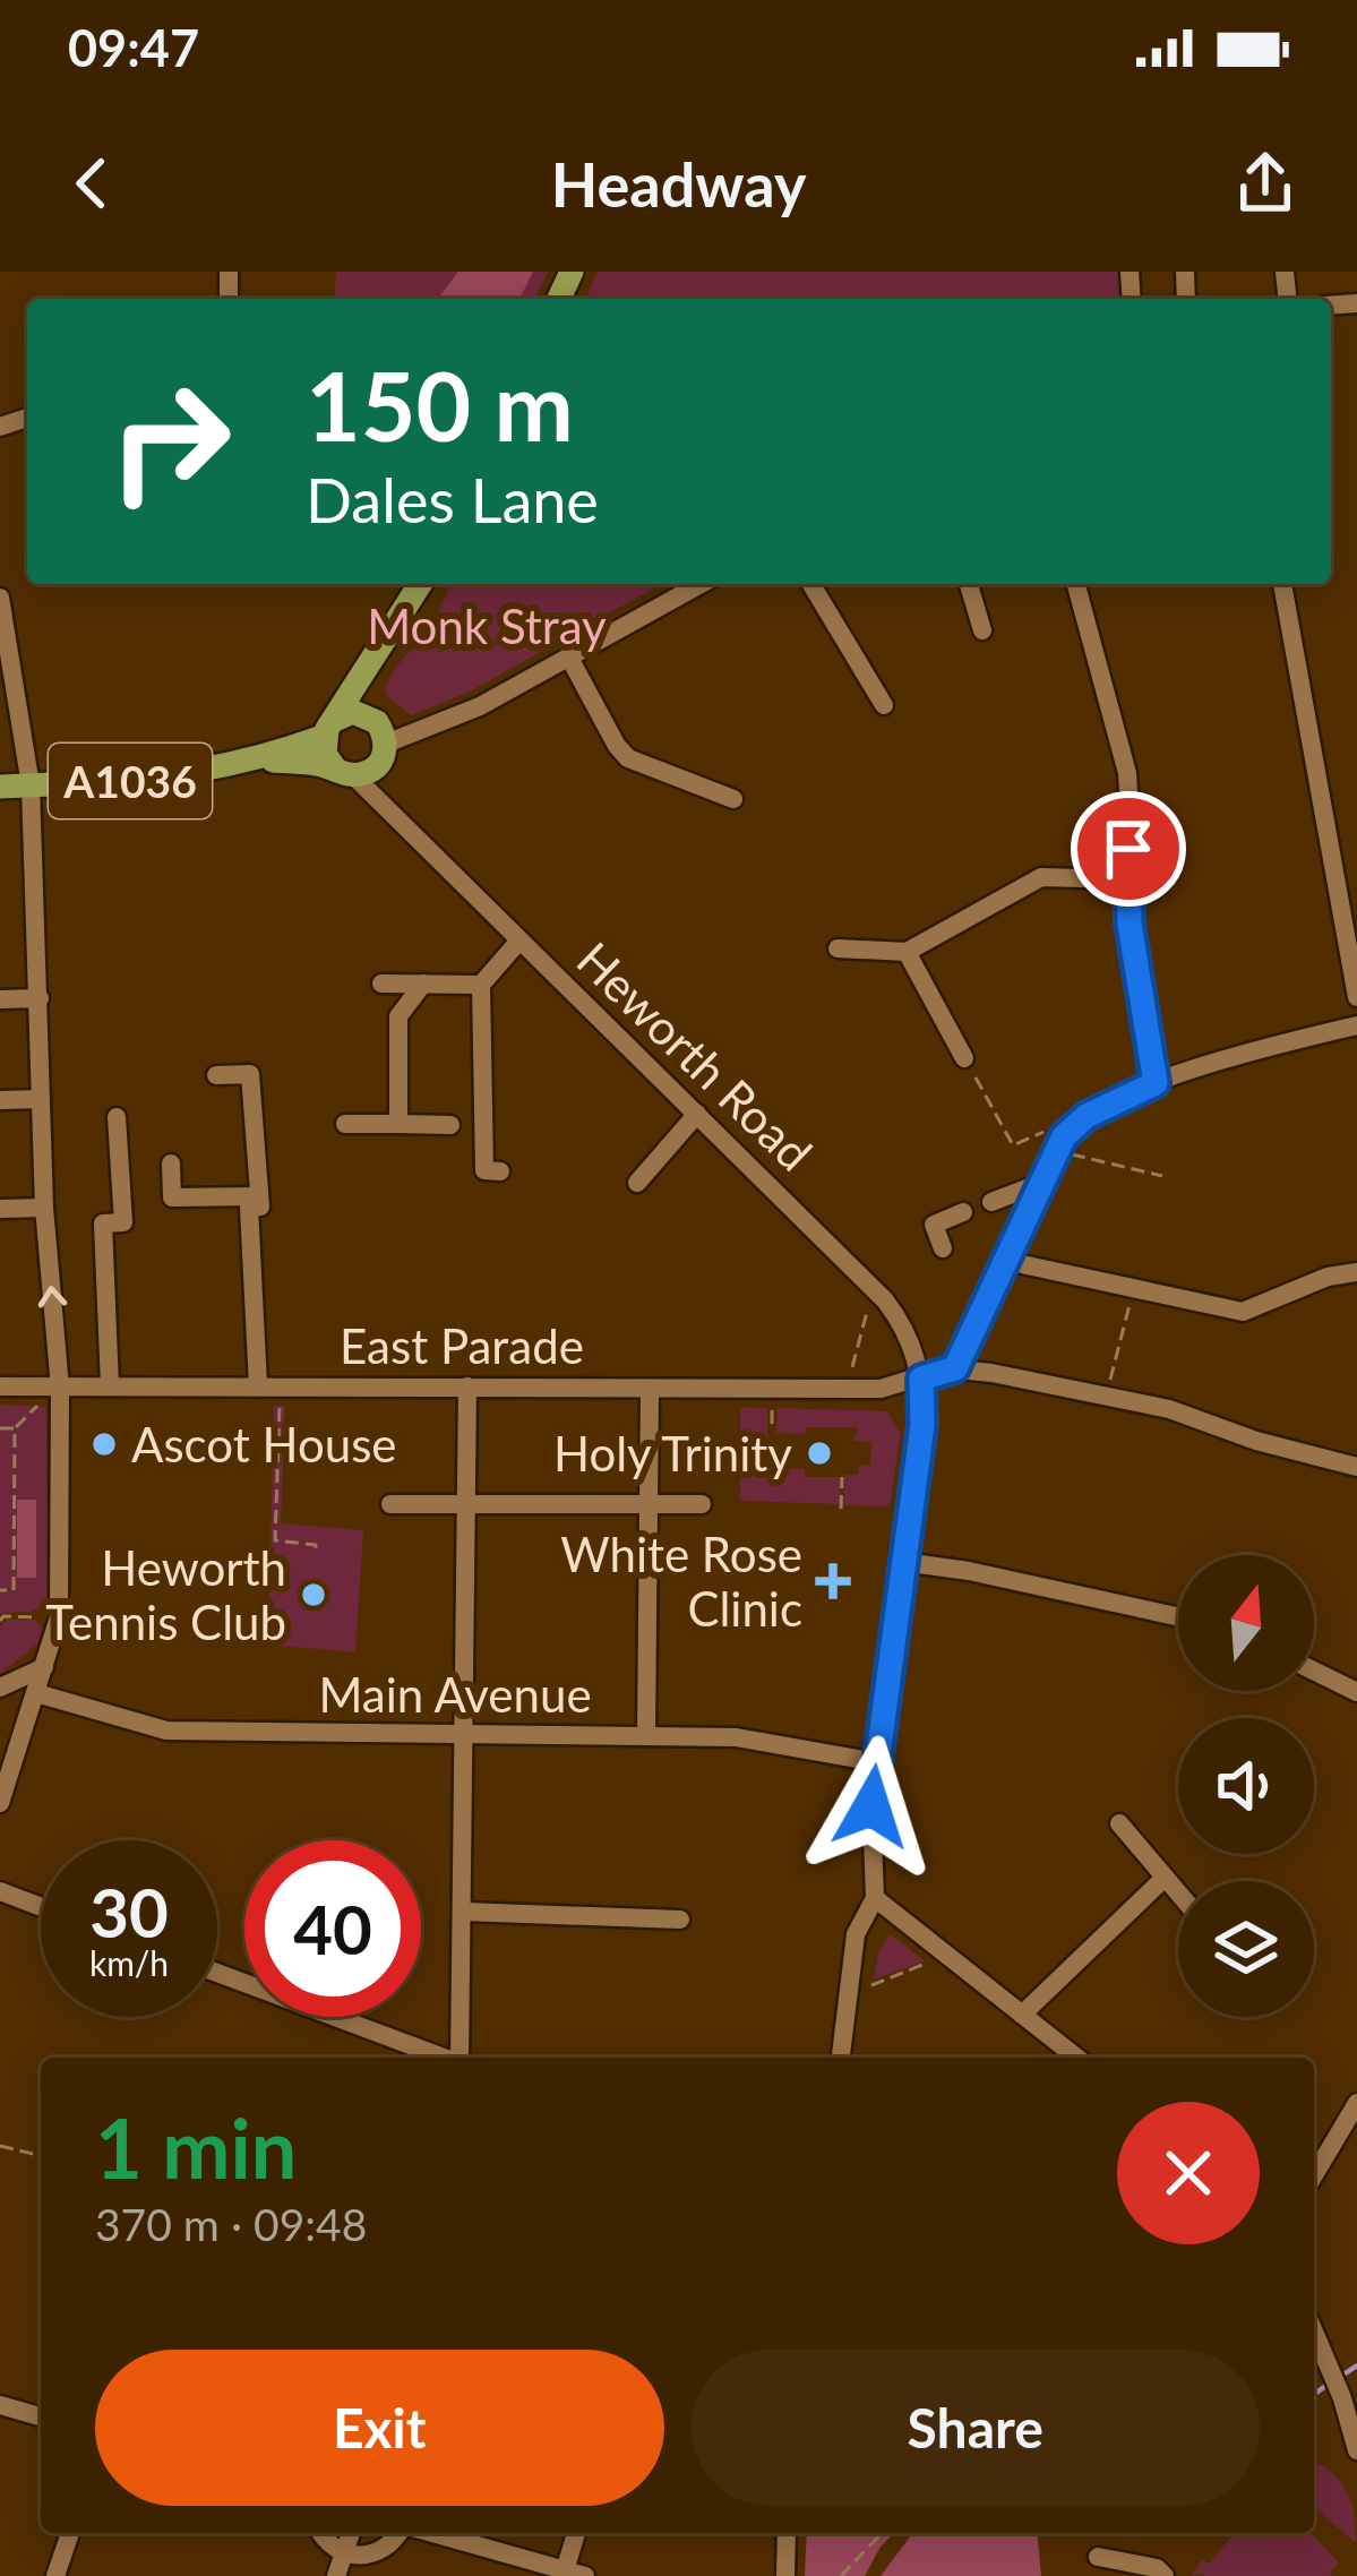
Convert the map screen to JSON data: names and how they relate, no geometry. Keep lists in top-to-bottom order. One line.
{"streets":{"main road":["A1036"],"street":["Heworth Road","East Parade","Main Avenue"]},"crossings":[["A1036","Heworth Road"],["Heworth Road","East Parade"]],"parks":["Monk Stray"],"places":{"other":["Ascot House","Holy Trinity","Heworth Tennis Club"],"health":["White Rose Clinic"]},"north":"top","page":{"status":"09:47","header":"Headway","turn":["150 m","Dales Lane"],"speed":"30 km/h","limit":"40","heading":["1 min","370 m · 09:48"],"buttons":["Exit","Share"]}}
